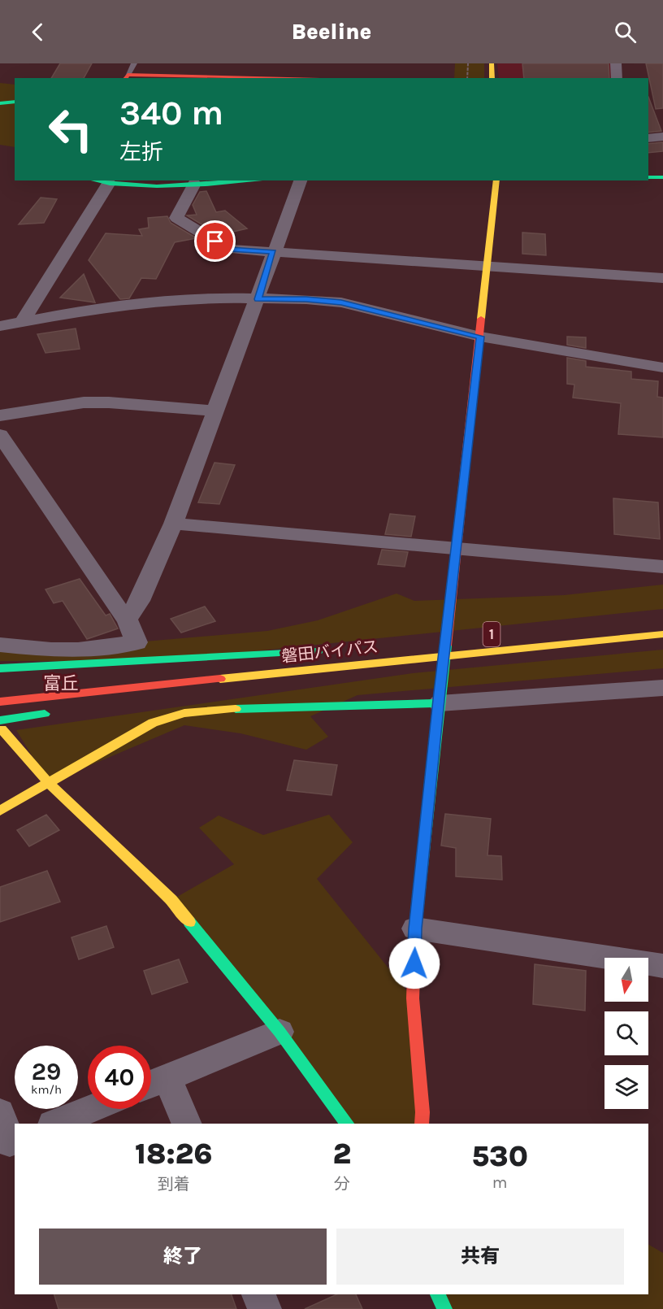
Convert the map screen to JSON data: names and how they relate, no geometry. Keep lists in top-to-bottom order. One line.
{"streets":{"main road":["1","磐田バイパス"]},"crossings":[["1","磐田バイパス"]],"districts":["富丘"],"north":"bottom","page":{"header":"Beeline","turn":["340 m","左折"],"speed":"29 km/h","limit":"40","eta":["18:26","到着","2","分","530","m"],"buttons":["終了","共有"]}}
